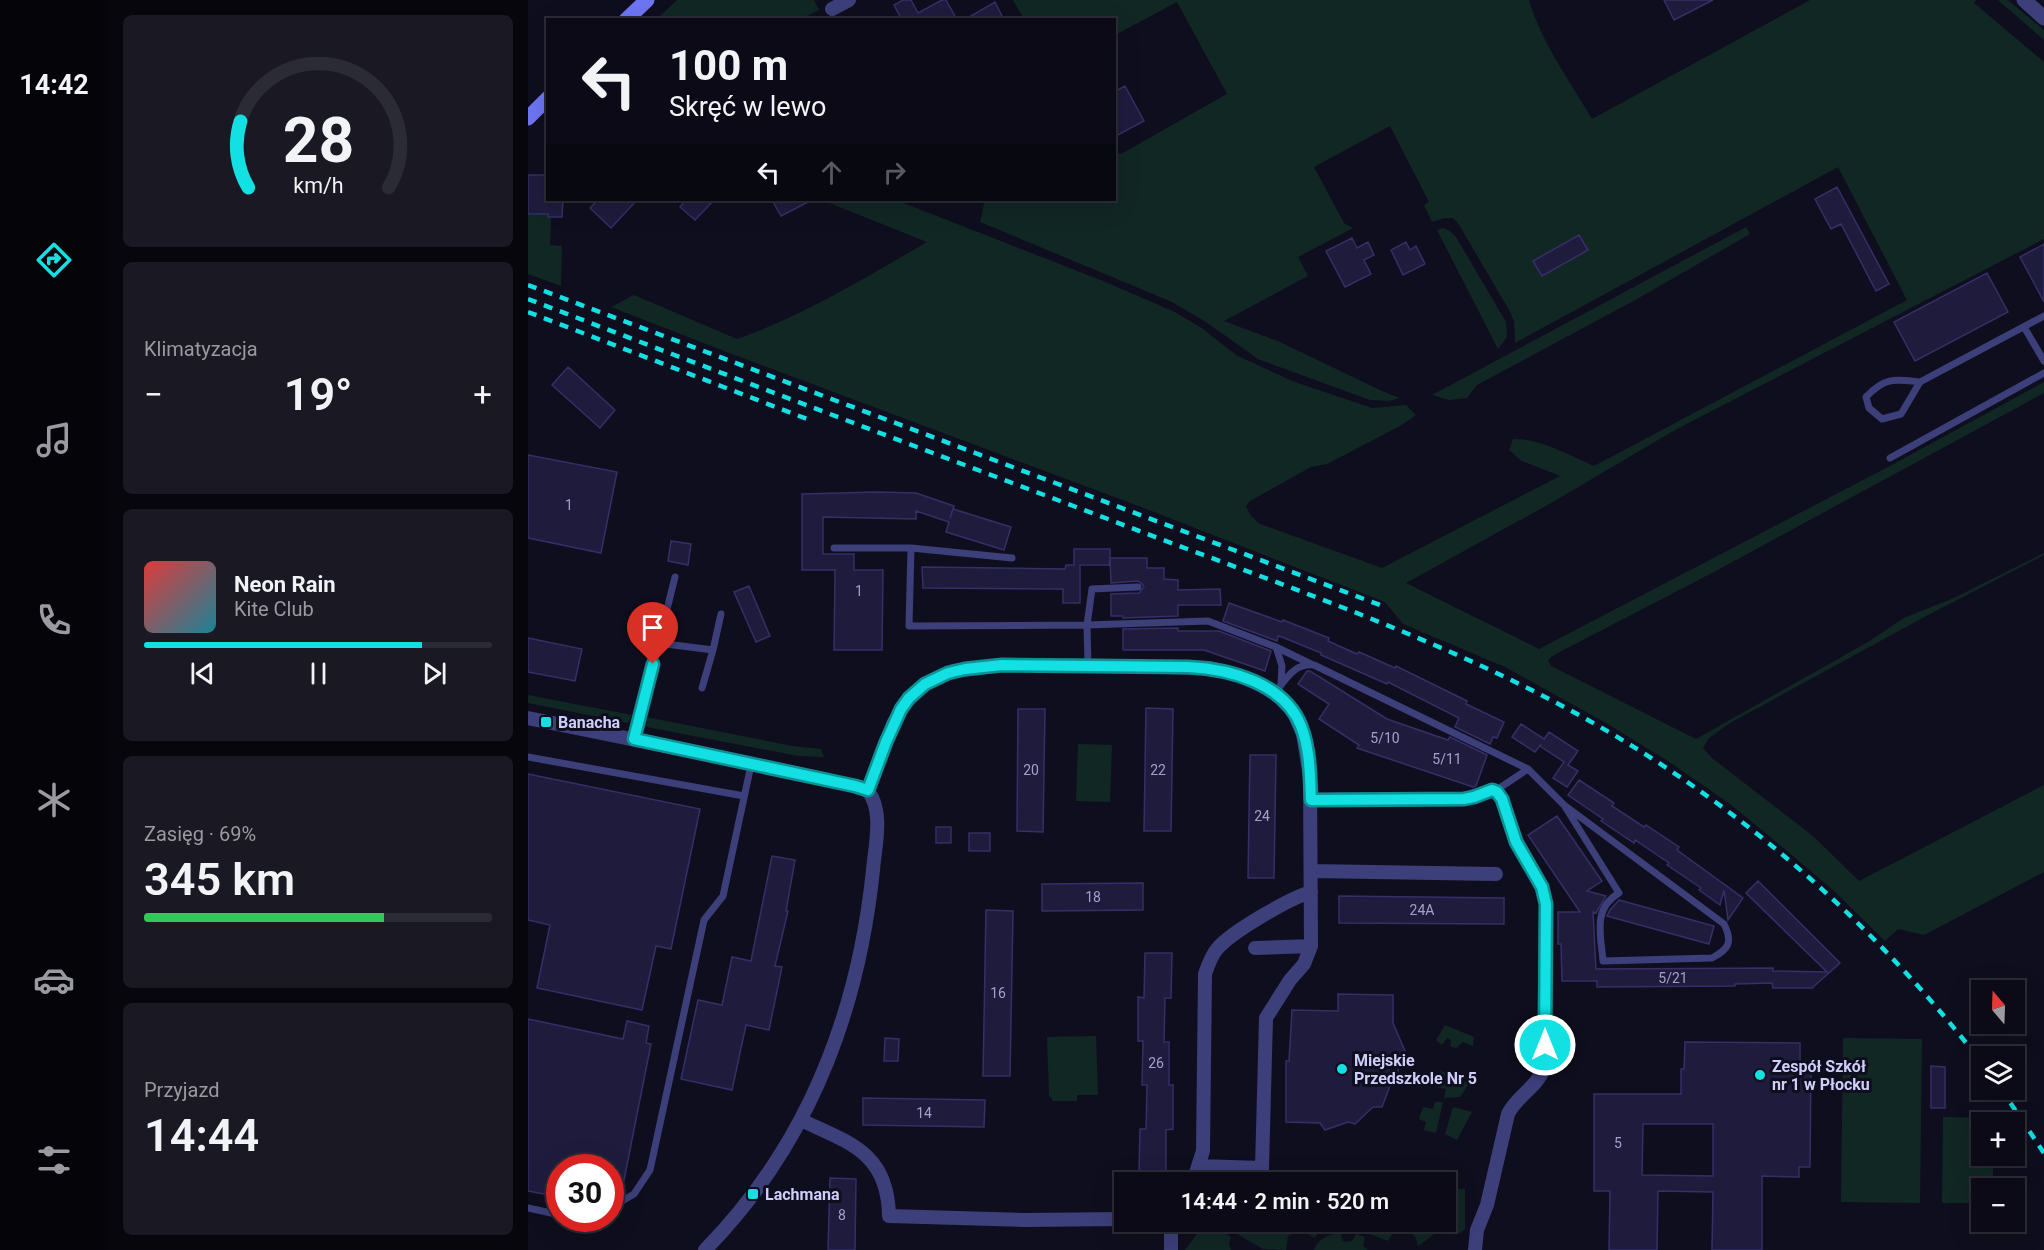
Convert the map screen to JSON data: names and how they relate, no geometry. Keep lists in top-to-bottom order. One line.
{"places":{"transit":["Banacha","Lachmana"],"other":["Miejskie Przedszkole Nr 5","Zespół Szkół nr 1 w Płocku"]},"house_numbers":["1","1","5/10","5/11","20","22","24","18","24A","5/21","16","26","14","5","8"],"north":"top","page":{"tabs":"14:42","turn":["100 m","Skręć w lewo"],"tile":["Klimatyzacja",["Zasięg · 69%","345 km"],["Przyjazd","14:44"]],"heat":["−","19°","+"],"song":["Neon Rain","Kite Club"],"map_buttons":["+","−"],"limit":"30","trip":"14:44 · 2 min · 520 m","gauge":["28","km/h"]}}
